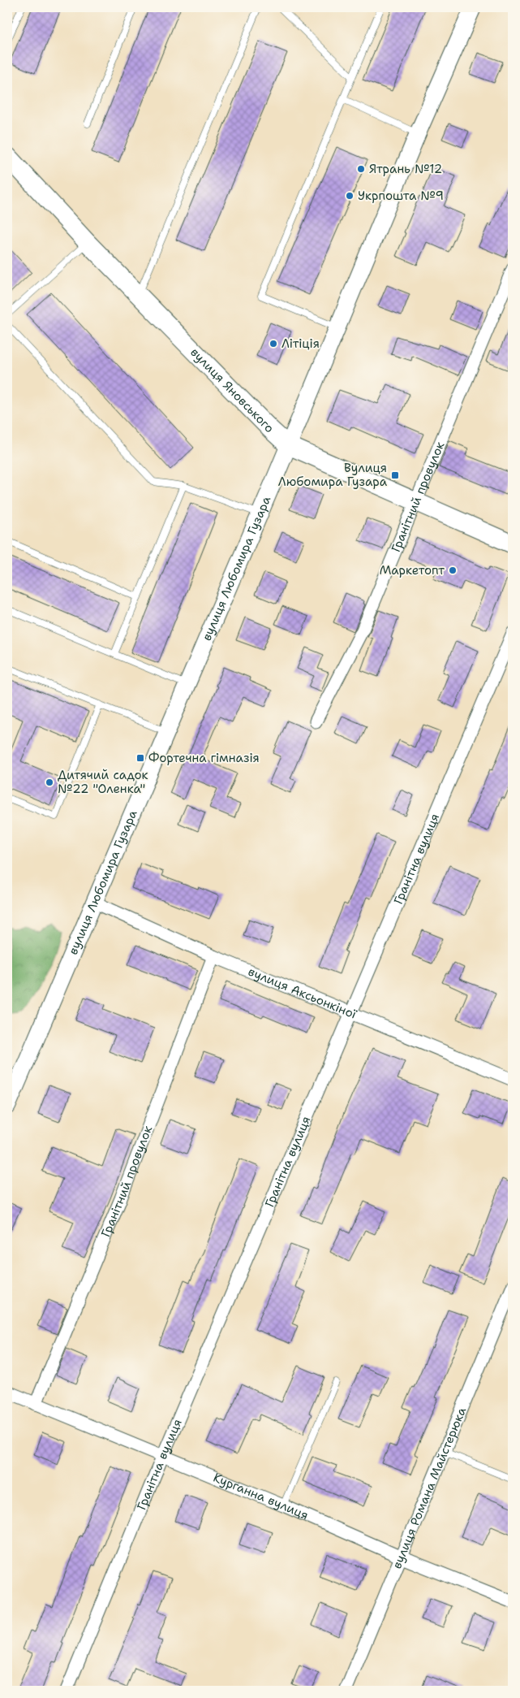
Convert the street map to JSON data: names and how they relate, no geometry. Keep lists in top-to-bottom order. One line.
{"streets":{"main road":["вулиця Яновського"],"street":["Гранітний провулок","вулиця Любомира Гузара","Гранітна вулиця","вулиця Аксьонкіної","вулиця Романа Майстерюка","Курганна вулиця"]},"crossings":[["вулиця Яновського","Гранітний провулок"],["вулиця Яновського","вулиця Любомира Гузара"],["Гранітний провулок","вулиця Аксьонкіної"],["Гранітний провулок","Курганна вулиця"],["вулиця Любомира Гузара","вулиця Аксьонкіної"],["Гранітна вулиця","вулиця Аксьонкіної"],["Гранітна вулиця","Курганна вулиця"],["вулиця Романа Майстерюка","Курганна вулиця"]],"places":{"other":["Ятрань №12","Укрпошта №9","Літіція","Маркетопт","Дитячий садок №22 \"Оленка\""],"transit":["Вулиця Любомира Гузара","Фортечна гімназія"]}}
